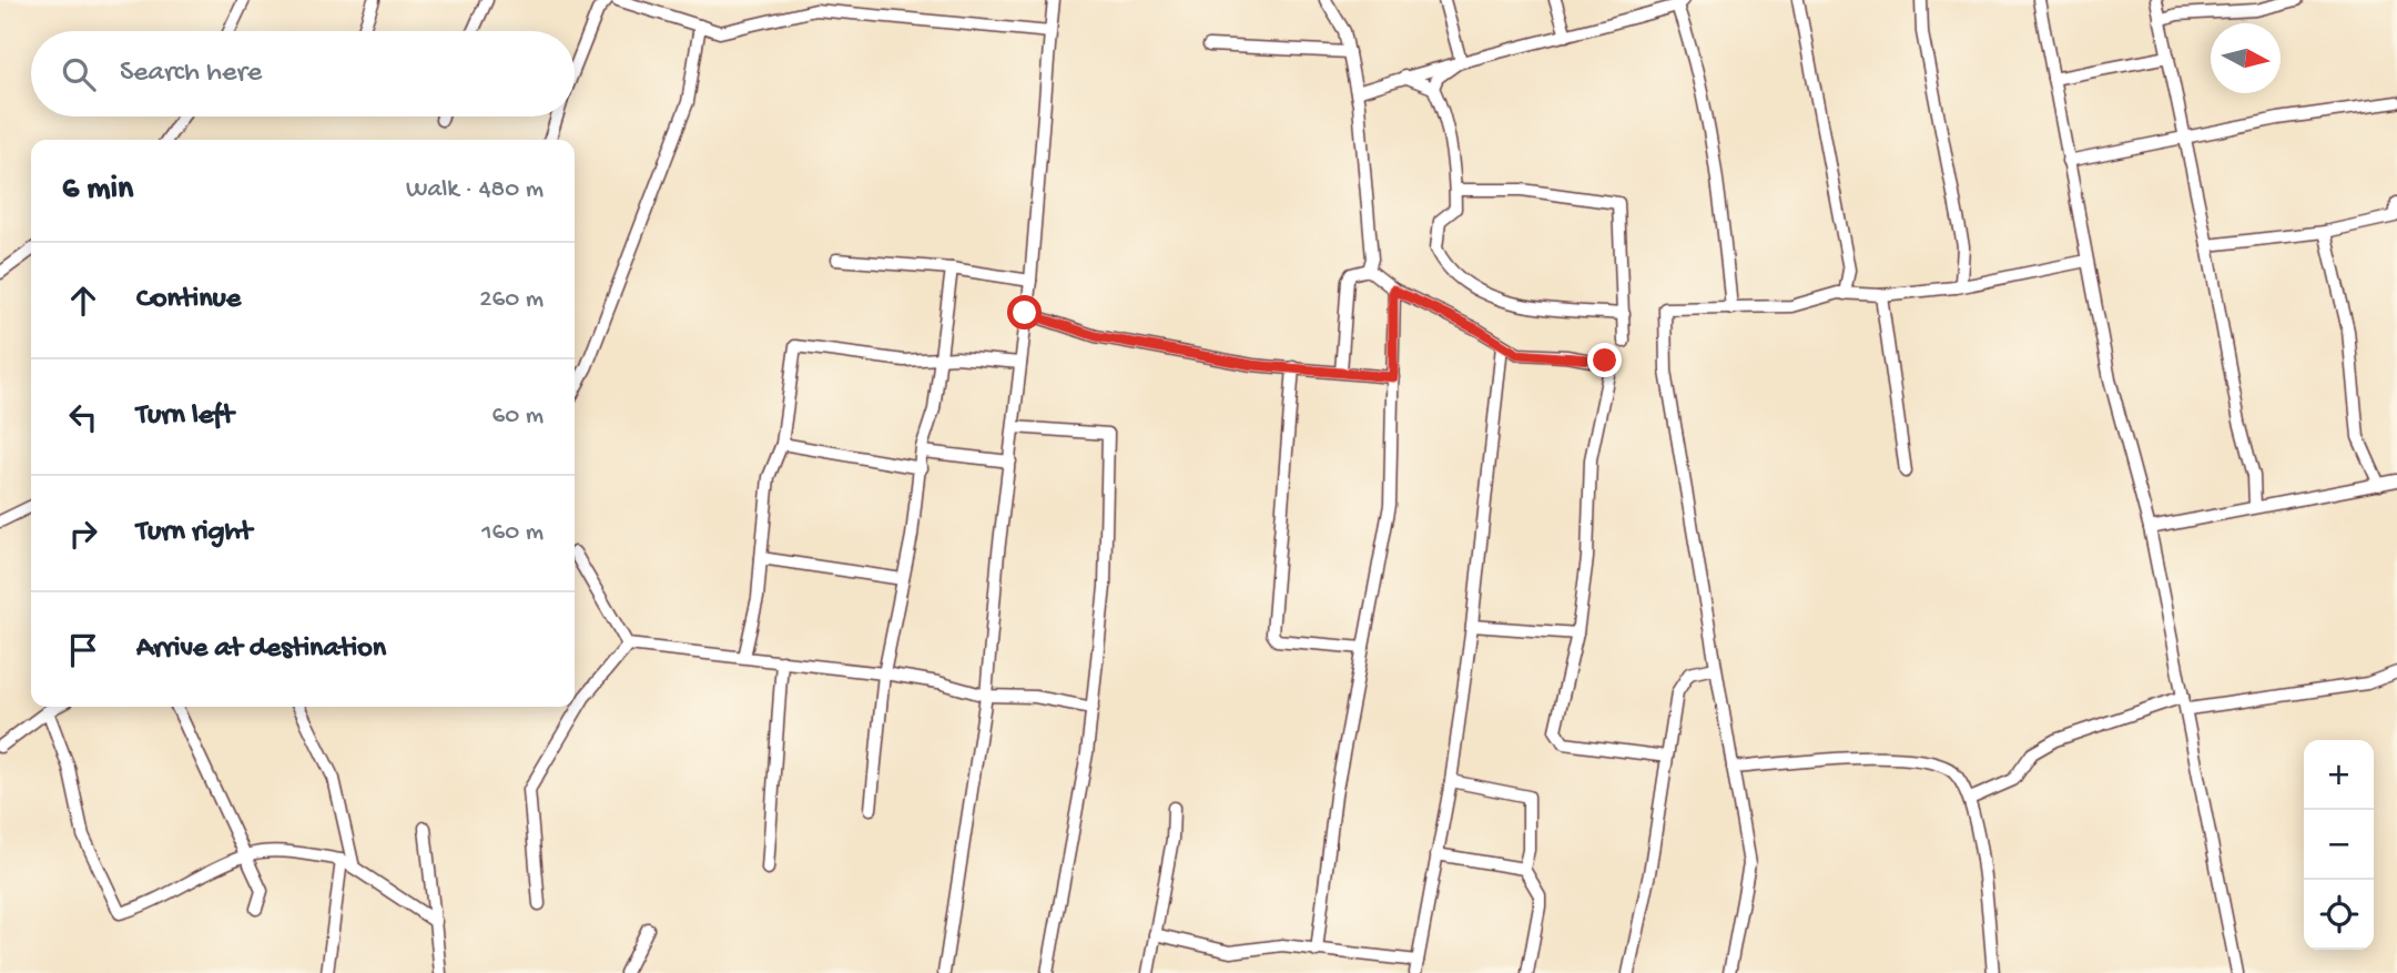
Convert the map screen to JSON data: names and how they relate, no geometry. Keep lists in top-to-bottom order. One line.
{"north":"right","page":{"search":"Search here","heading":["6 min","Walk · 480 m"],"list":[["Continue","260 m"],["Turn left","60 m"],["Turn right","160 m"],"Arrive at destination"],"map_buttons":["+","−"]}}
